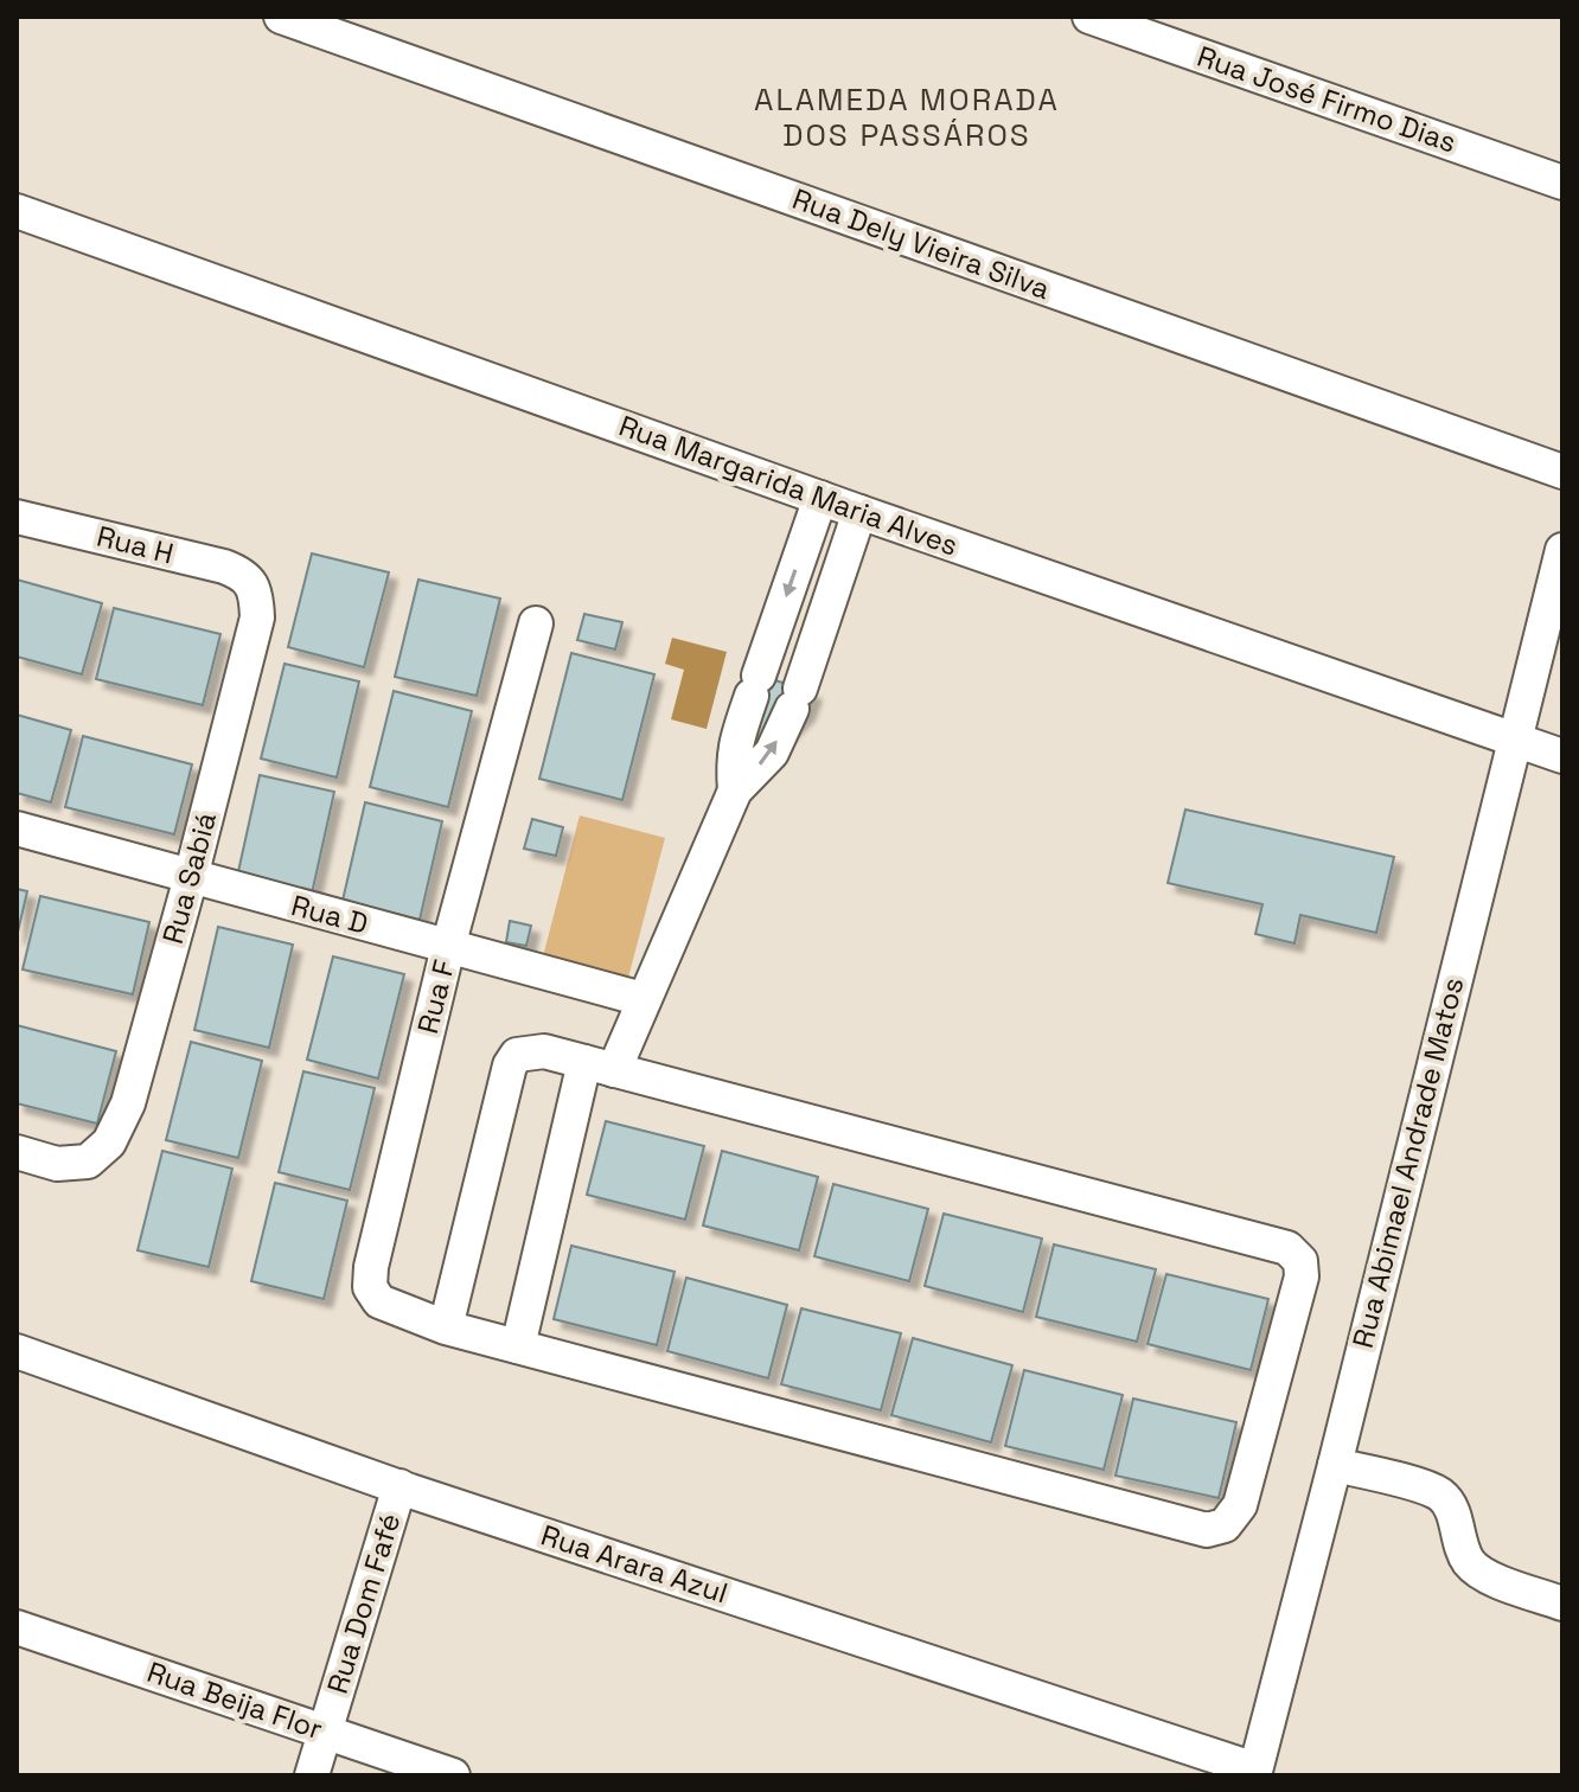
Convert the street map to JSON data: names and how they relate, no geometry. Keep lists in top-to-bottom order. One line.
{"streets":{"street":["Rua José Firmo Dias","Rua Dely Vieira Silva","Rua Margarida Maria Alves","Rua H","Rua Sabiá","Rua D","Rua F","Rua Abimael Andrade Matos","Rua Arara Azul","Rua Dom Fafé","Rua Beija Flor"]},"crossings":[["Rua Margarida Maria Alves","Rua Abimael Andrade Matos"],["Rua H","Rua Sabiá"],["Rua Sabiá","Rua D"],["Rua D","Rua F"],["Rua Abimael Andrade Matos","Rua Arara Azul"],["Rua Arara Azul","Rua Dom Fafé"],["Rua Dom Fafé","Rua Beija Flor"]],"districts":["ALAMEDA MORADA DOS PASSÁROS"]}
